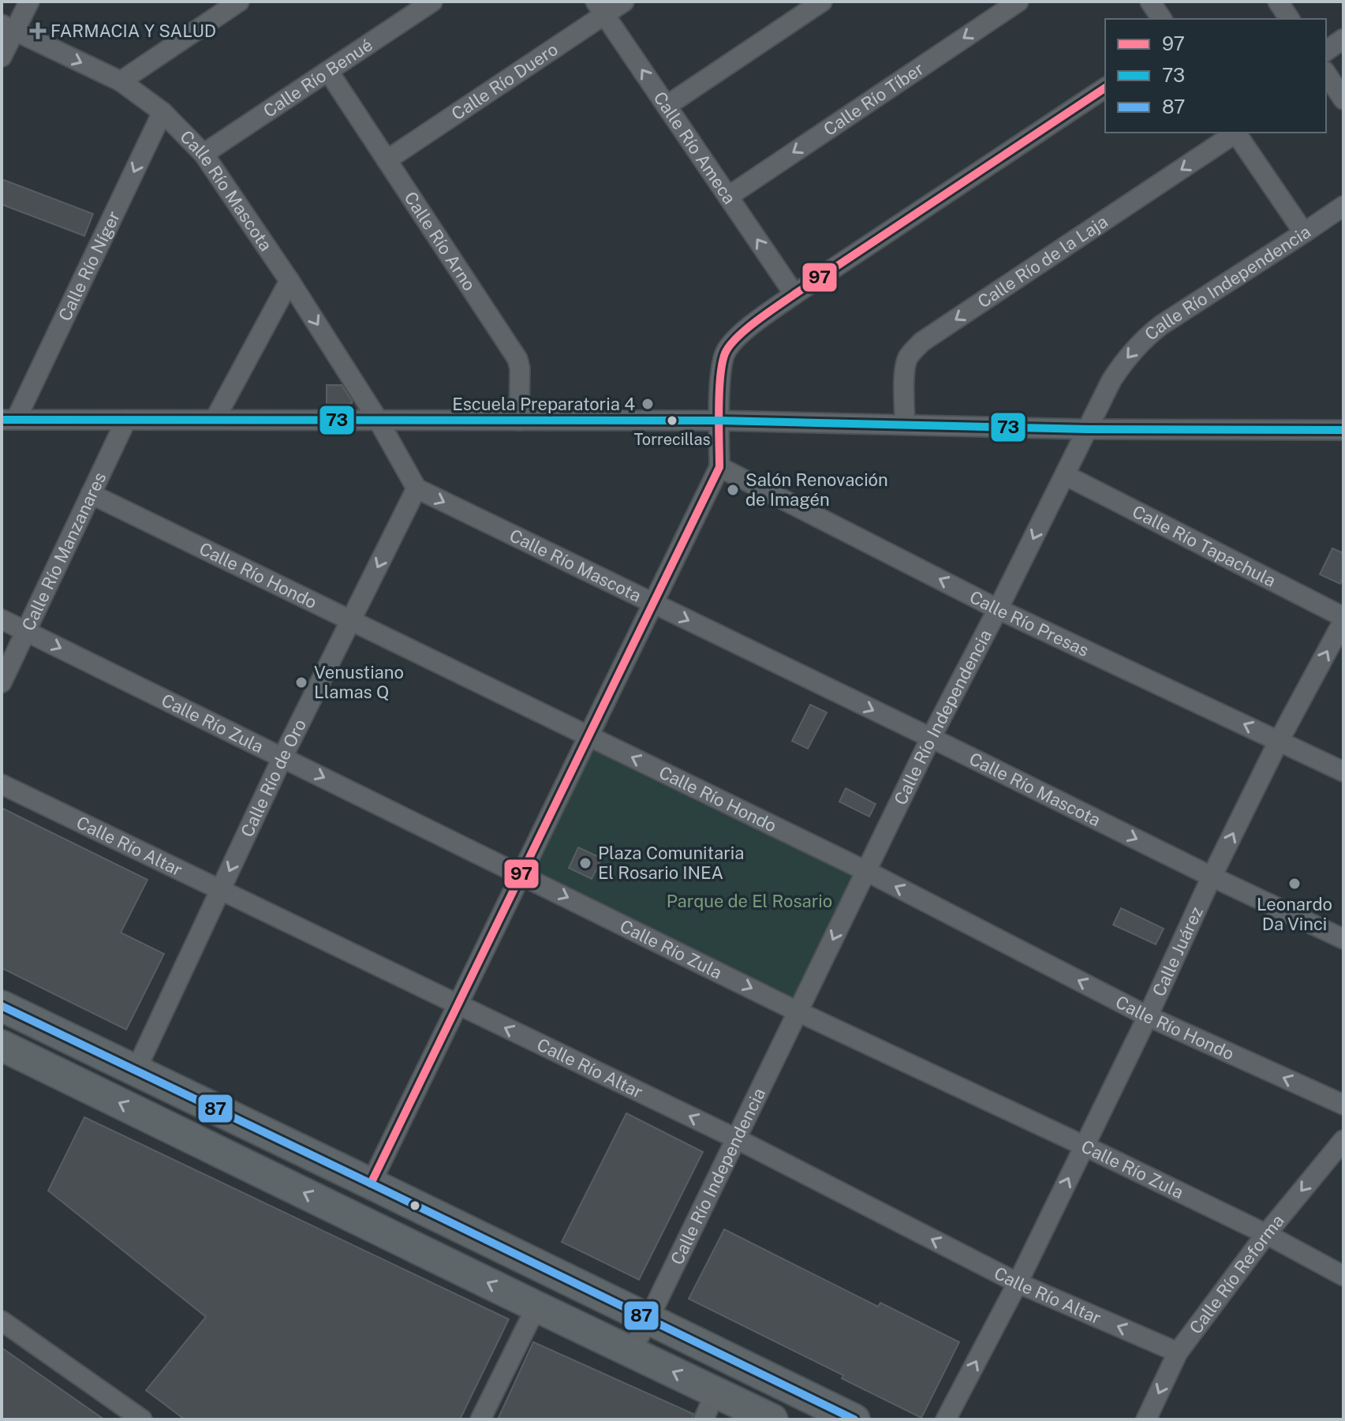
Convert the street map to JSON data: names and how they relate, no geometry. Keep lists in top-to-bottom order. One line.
{"streets":{"street":["Calle Río Benué","Calle Río Duero","Calle Río Tíber","Calle Río Ameca","Calle Río Mascota","Calle Río Arno","Calle Río de la Laja","Calle Río Níger","Calle Río Independencia","Calle Río Tapachula","Calle Río Manzanares","Calle Río Hondo","Calle Río Presas","Calle Río Zula","Calle Río de Oro","Calle Río Altar","Calle Juárez","Calle Río Reforma"]},"crossings":[["Calle Río Benué","Calle Río Mascota"],["Calle Río Benué","Calle Río Arno"],["Calle Río Duero","Calle Río Ameca"],["Calle Río Duero","Calle Río Arno"],["Calle Río Tíber","Calle Río Ameca"],["Calle Río Mascota","Calle Río Níger"],["Calle Río Mascota","Calle Río Independencia"],["Calle Río Mascota","Calle Río de Oro"],["Calle Río Mascota","Calle Juárez"],["Calle Río Independencia","Calle Río Tapachula"],["Calle Río Independencia","Calle Río Hondo"],["Calle Río Independencia","Calle Río Presas"],["Calle Río Independencia","Calle Río Zula"],["Calle Río Independencia","Calle Río Altar"],["Calle Río Tapachula","Calle Juárez"],["Calle Río Manzanares","Calle Río Hondo"],["Calle Río Manzanares","Calle Río Zula"],["Calle Río Hondo","Calle Río de Oro"],["Calle Río Hondo","Calle Juárez"],["Calle Río Presas","Calle Juárez"],["Calle Río Zula","Calle Río de Oro"],["Calle Río Zula","Calle Juárez"],["Calle Río Zula","Calle Río Reforma"],["Calle Río de Oro","Calle Río Altar"],["Calle Río Altar","Calle Juárez"],["Calle Río Altar","Calle Río Reforma"]],"one_way":["Calle Río Ameca","Calle Río Mascota","Calle Río Níger","Calle Río Independencia","Calle Río Hondo","Calle Río Zula","Calle Río de Oro","Calle Río Altar","Calle Juárez","Calle Río Reforma"],"parks":["Parque de El Rosario"],"places":{"health":["FARMACIA Y SALUD"],"other":["Escuela Preparatoria 4","Torrecillas","Salón Renovación de Imagén","Venustiano Llamas Q","Plaza Comunitaria El Rosario INEA","Leonardo Da Vinci"]},"lines":["transit line 97","transit line 73","transit line 87"],"legend":["97","73","87"]}
